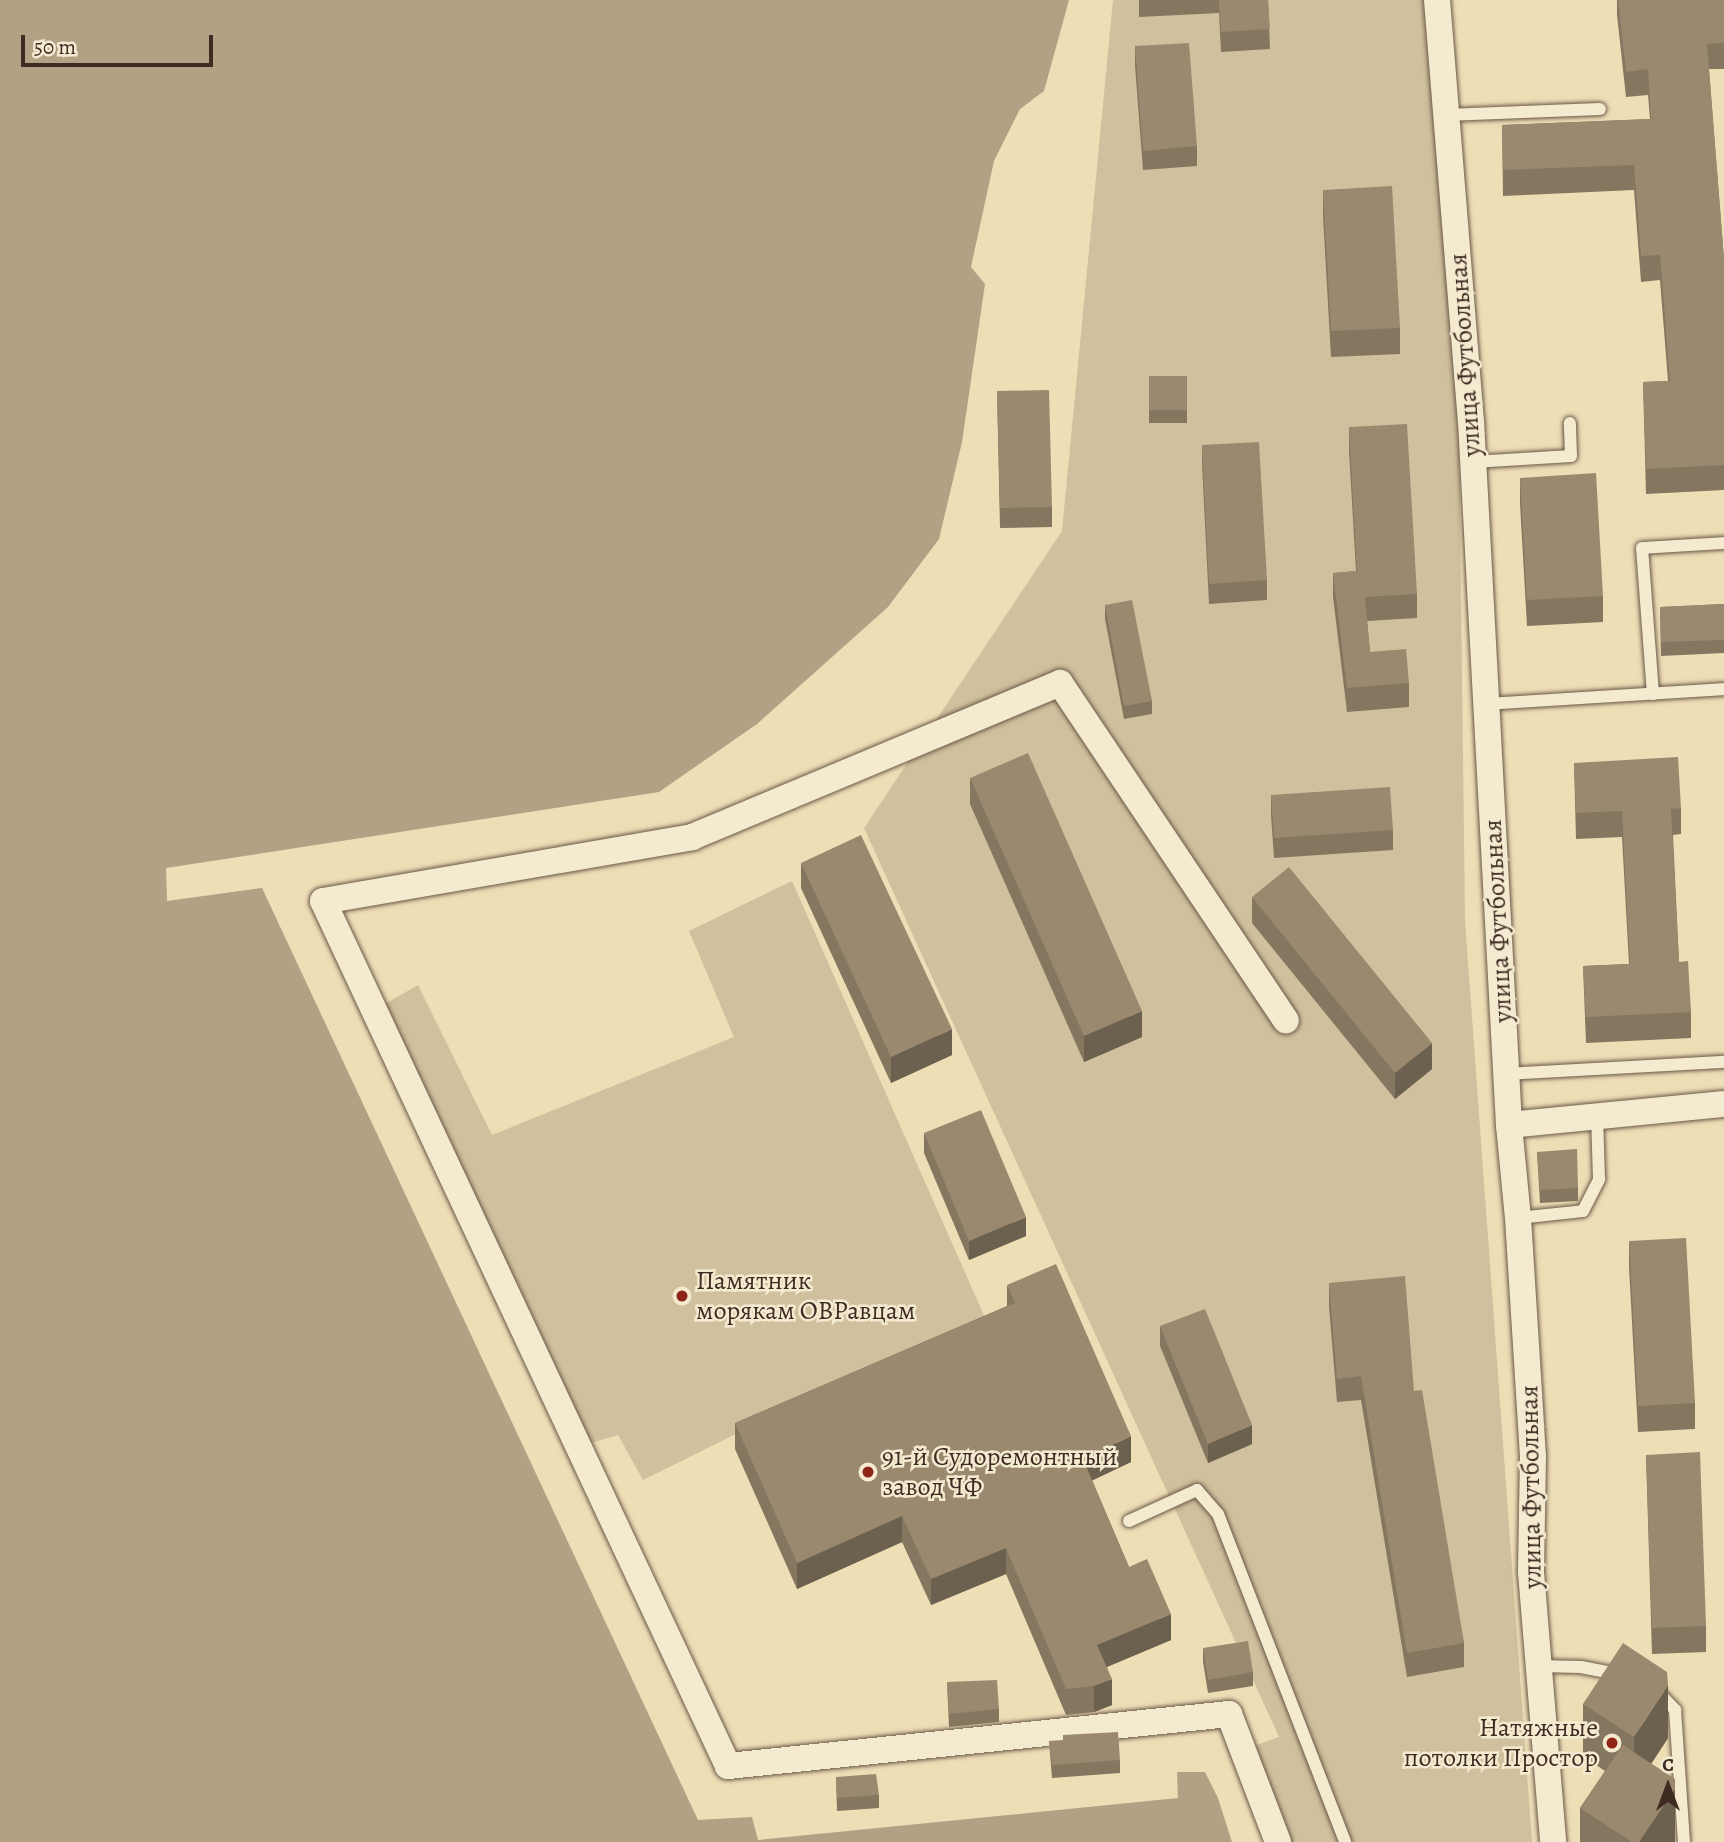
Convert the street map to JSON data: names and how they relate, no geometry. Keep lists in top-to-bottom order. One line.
{"streets":{"street":["улица Футбольная"]},"places":["Памятник морякам ОВРавцам","91-й Судоремонтный завод ЧФ","Натяжные потолки Простор"],"scale_bar":"50 m","north":"top"}
